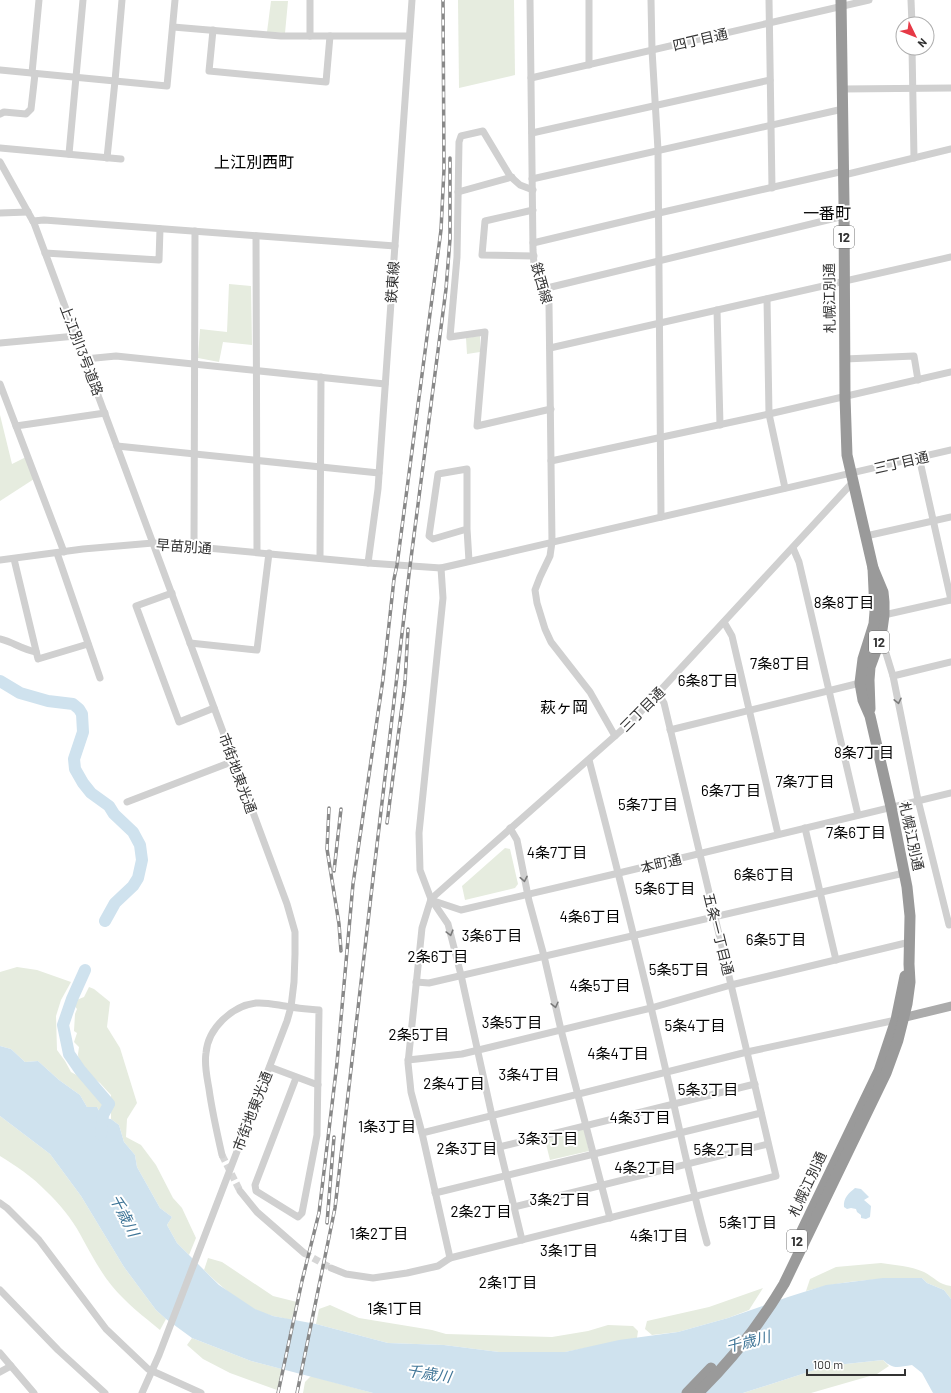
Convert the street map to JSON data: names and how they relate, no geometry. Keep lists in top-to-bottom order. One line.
{"streets":{"highway":["12","札幌江別通"],"street":["四丁目通","鉄東線","鉄西線","上江別13号道路","三丁目通","早苗別通","市街地東光通","本町通","五条一丁目通"]},"crossings":[["四丁目通","鉄西線"],["四丁目通","札幌江別通"],["鉄東線","早苗別通"],["鉄西線","三丁目通"],["鉄西線","早苗別通"],["札幌江別通","三丁目通"],["札幌江別通","早苗別通"],["札幌江別通","本町通"],["上江別13号道路","早苗別通"],["上江別13号道路","市街地東光通"],["三丁目通","早苗別通"],["三丁目通","本町通"],["三丁目通","五条一丁目通"],["早苗別通","市街地東光通"],["本町通","五条一丁目通"]],"districts":["上江別西町","一番町","8条8丁目","7条8丁目","6条8丁目","萩ヶ岡","8条7丁目","7条7丁目","6条7丁目","5条7丁目","7条6丁目","4条7丁目","6条6丁目","5条6丁目","4条6丁目","3条6丁目","6条5丁目","2条6丁目","5条5丁目","4条5丁目","3条5丁目","5条4丁目","2条5丁目","4条4丁目","3条4丁目","2条4丁目","5条3丁目","4条3丁目","1条3丁目","3条3丁目","2条3丁目","5条2丁目","4条2丁目","3条2丁目","2条2丁目","5条1丁目","1条2丁目","4条1丁目","3条1丁目","2条1丁目","1条1丁目"],"water":["千歳川"],"scale_bar":"100 m","north":"bottom right"}
